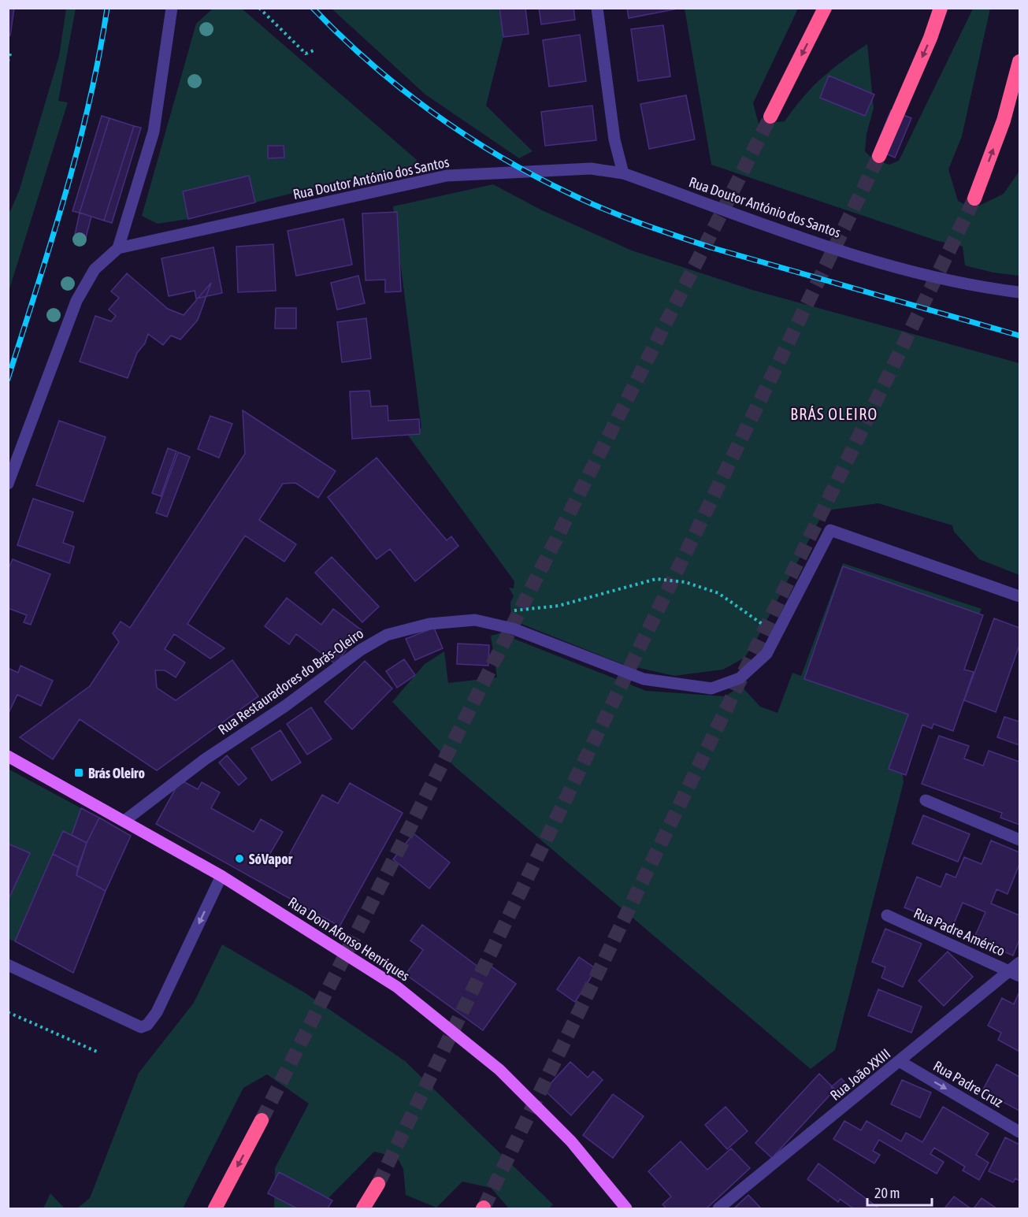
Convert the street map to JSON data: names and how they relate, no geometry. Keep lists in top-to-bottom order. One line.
{"streets":{"main road":["Rua Dom Afonso Henriques"],"street":["Rua Doutor António dos Santos","Rua Restauradores do Brás-Oleiro","Rua Padre Américo","Rua João XXIII","Rua Padre Cruz"]},"crossings":[["Rua Restauradores do Brás-Oleiro","Rua Dom Afonso Henriques"],["Rua Padre Américo","Rua João XXIII"],["Rua João XXIII","Rua Padre Cruz"]],"one_way":["Rua Padre Cruz"],"districts":["BRÁS OLEIRO"],"places":{"transit":["Brás Oleiro"],"other":["SóVapor"]},"scale_bar":"20 m"}
